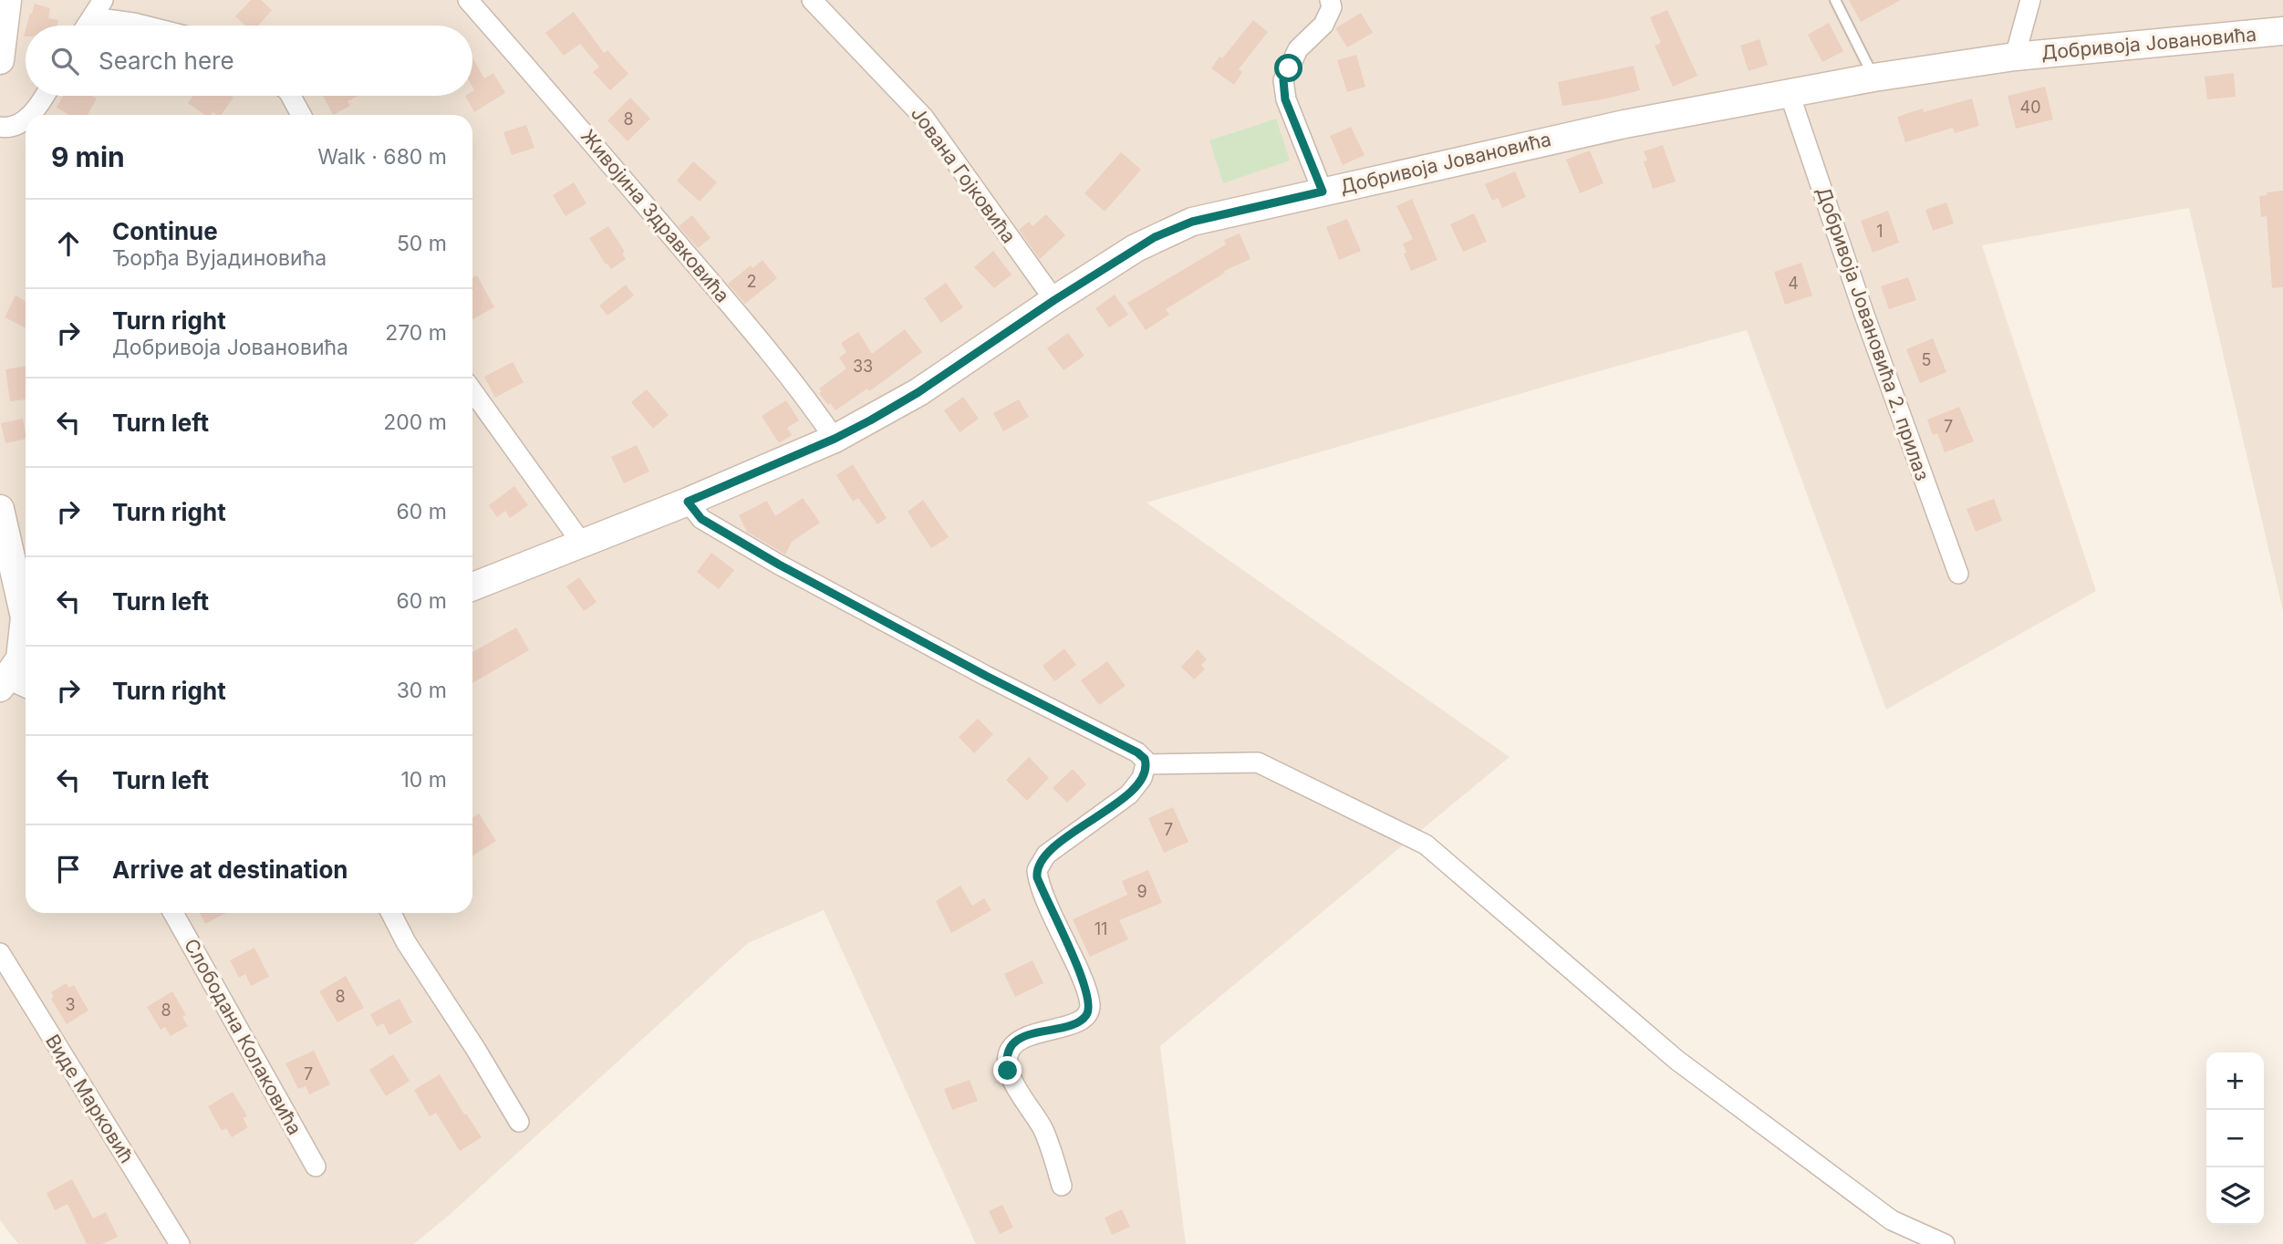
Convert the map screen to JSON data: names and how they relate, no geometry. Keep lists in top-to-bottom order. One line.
{"streets":{"street":["Добривоја Јовановића","Јована Гојковића","Живојина Здравковића","Добривоја Јовановића 2. прилаз","Слободана Колаковића","Виде Марковић"]},"crossings":[["Добривоја Јовановића","Јована Гојковића"],["Добривоја Јовановића","Живојина Здравковића"],["Добривоја Јовановића","Добривоја Јовановића 2. прилаз"]],"house_numbers":["40","8","1","2","4","5","33","7","7","9","11","8","3","8","7"],"page":{"search":"Search here","heading":["9 min","Walk · 680 m"],"list":[["Continue","Ђорђа Вујадиновића","50 m"],["Turn right","Добривоја Јовановића","270 m"],["Turn left","200 m"],["Turn right","60 m"],["Turn left","60 m"],["Turn right","30 m"],["Turn left","10 m"],"Arrive at destination"],"map_buttons":["+","−"]}}
